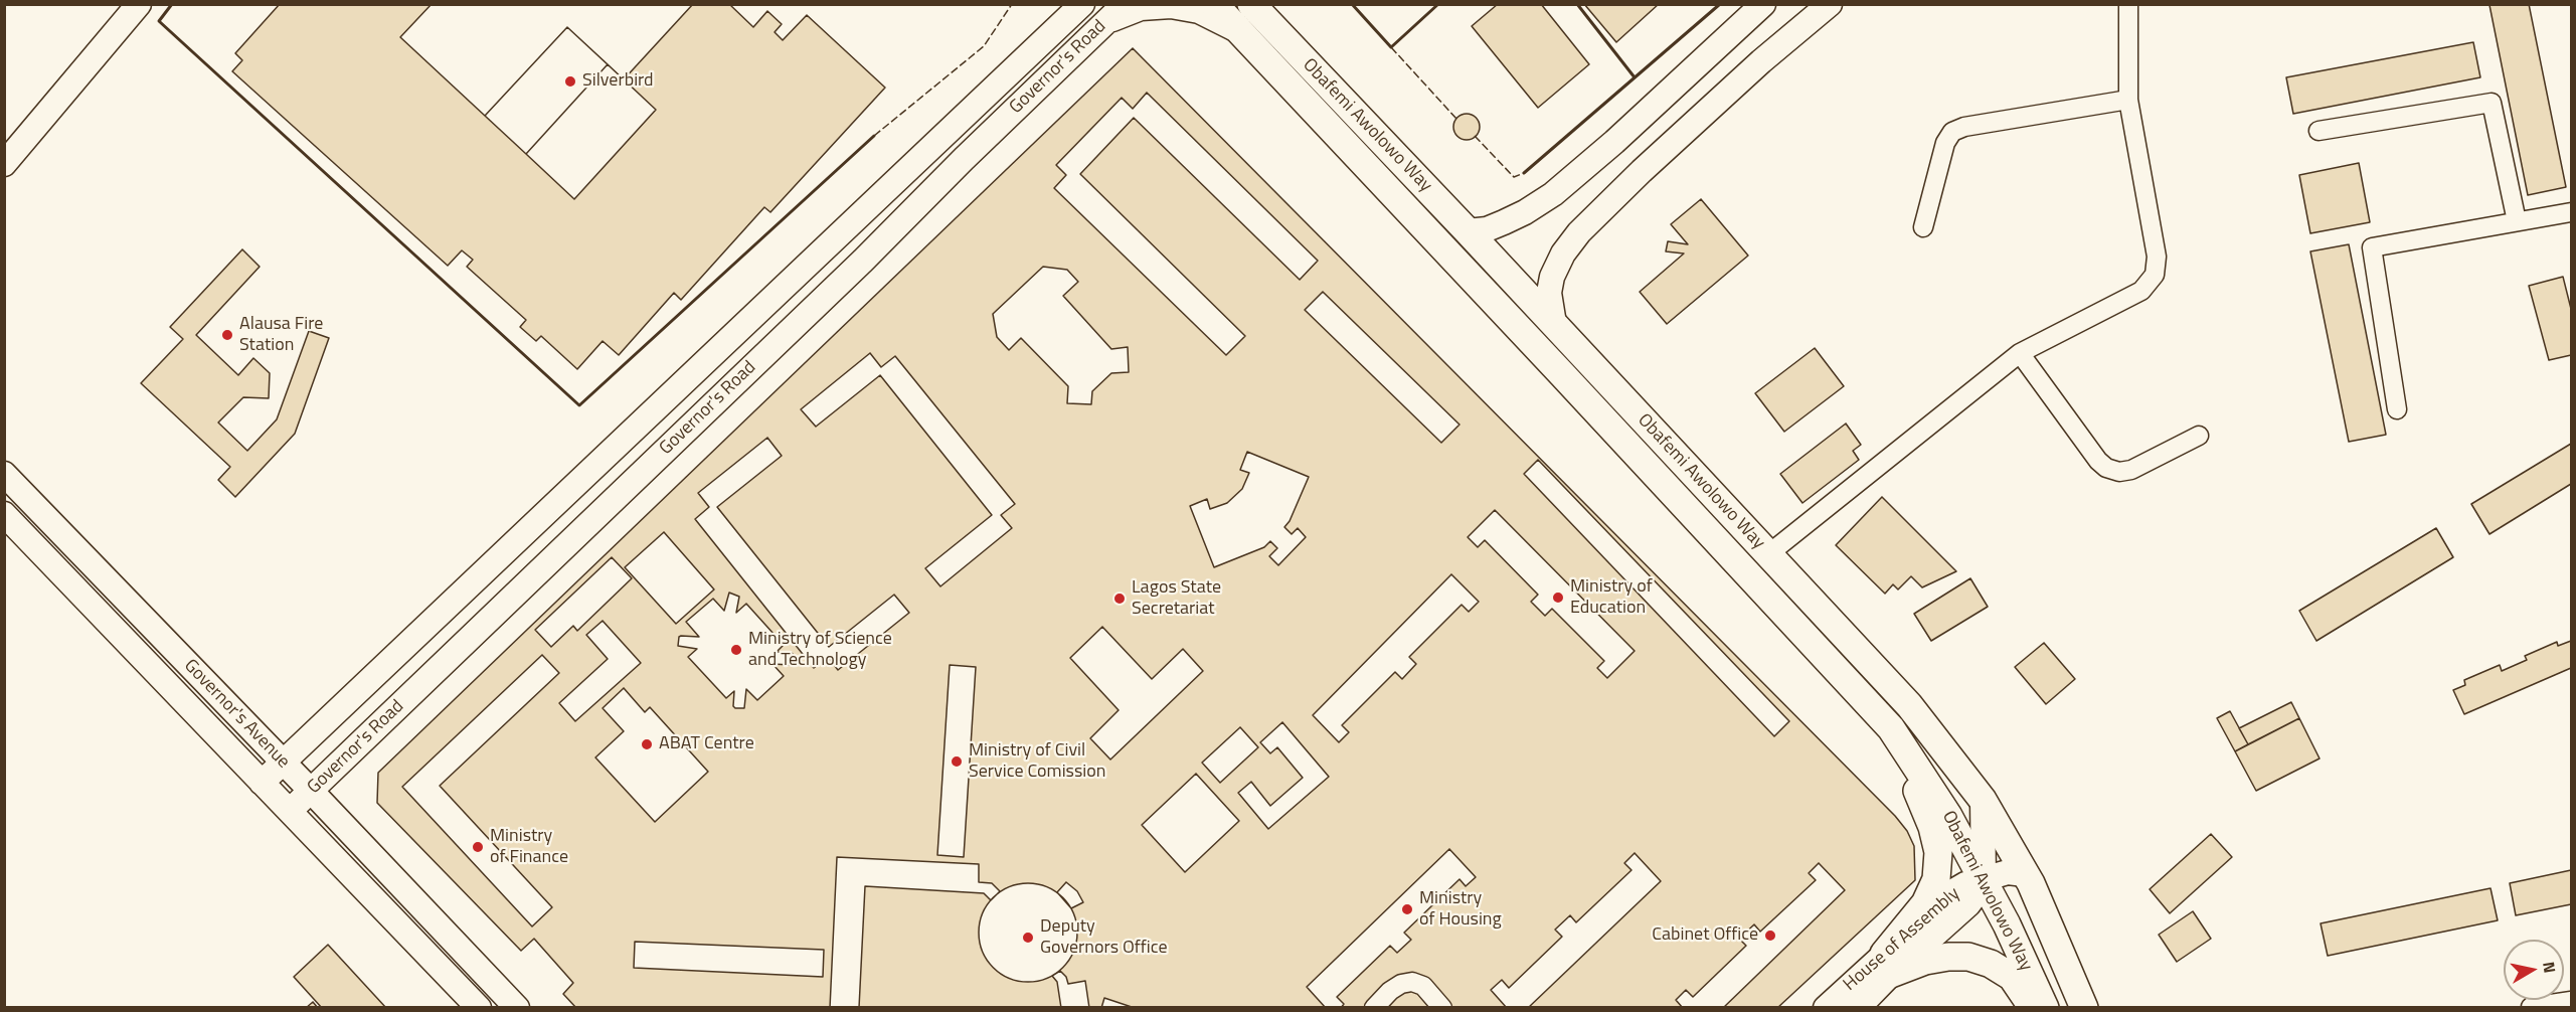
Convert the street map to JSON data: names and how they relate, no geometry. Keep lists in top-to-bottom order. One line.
{"streets":{"main road":["Obafemi Awolowo Way"],"street":["Governor's Road","Governor's Avenue","House of Assembly"]},"crossings":[["Governor's Road","Governor's Avenue"],["Obafemi Awolowo Way","House of Assembly"]],"places":["Silverbird","Alausa Fire Station","Ministry of Education","Lagos State Secretariat","Ministry of Science and Technology","ABAT Centre","Ministry of Civil Service Comission","Ministry of Finance","Ministry of Housing","Cabinet Office","Deputy Governors Office"],"north":"right"}
